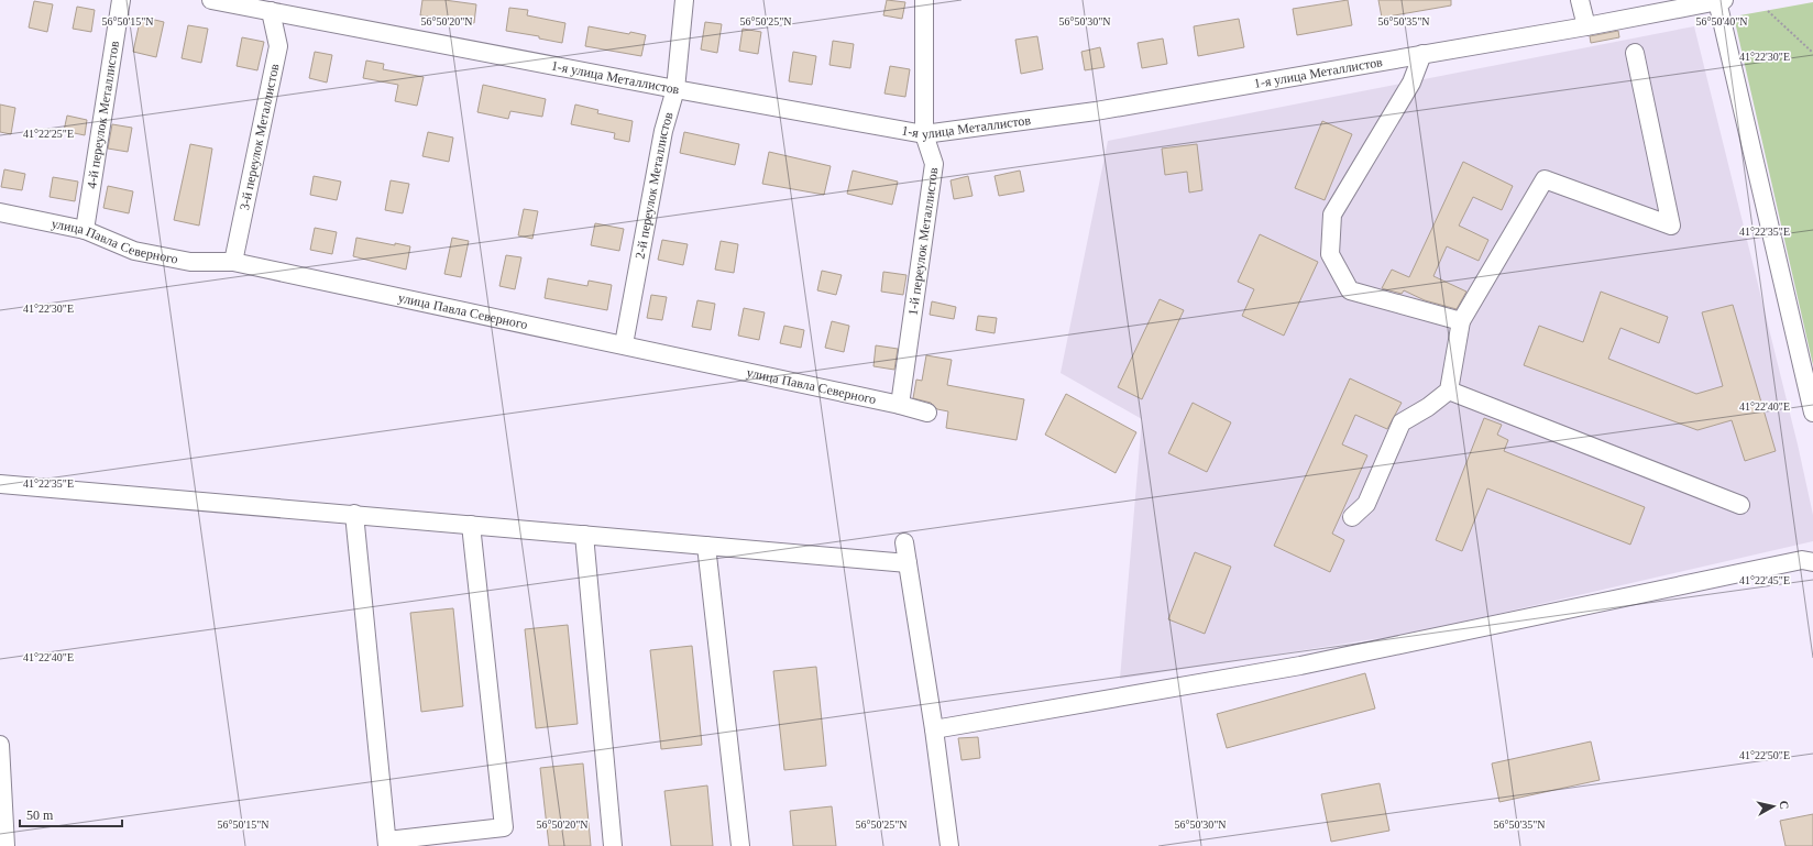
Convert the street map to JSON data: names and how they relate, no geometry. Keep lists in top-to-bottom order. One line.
{"streets":{"street":["1-я улица Металлистов","4-й переулок Металлистов","3-й переулок Металлистов","2-й переулок Металлистов","улица Павла Северного","1-й переулок Металлистов"]},"crossings":[["1-я улица Металлистов","3-й переулок Металлистов"],["1-я улица Металлистов","2-й переулок Металлистов"],["1-я улица Металлистов","1-й переулок Металлистов"],["4-й переулок Металлистов","улица Павла Северного"],["3-й переулок Металлистов","улица Павла Северного"],["2-й переулок Металлистов","улица Павла Северного"],["улица Павла Северного","1-й переулок Металлистов"]],"scale_bar":"50 m","north":"right","coordinates":["56°50'15\"N","56°50'20\"N","56°50'25\"N","56°50'30\"N","56°50'35\"N","56°50'40\"N","41°22'30\"E","41°22'25\"E","41°22'35\"E","41°22'40\"E","41°22'45\"E","41°22'50\"E"]}
